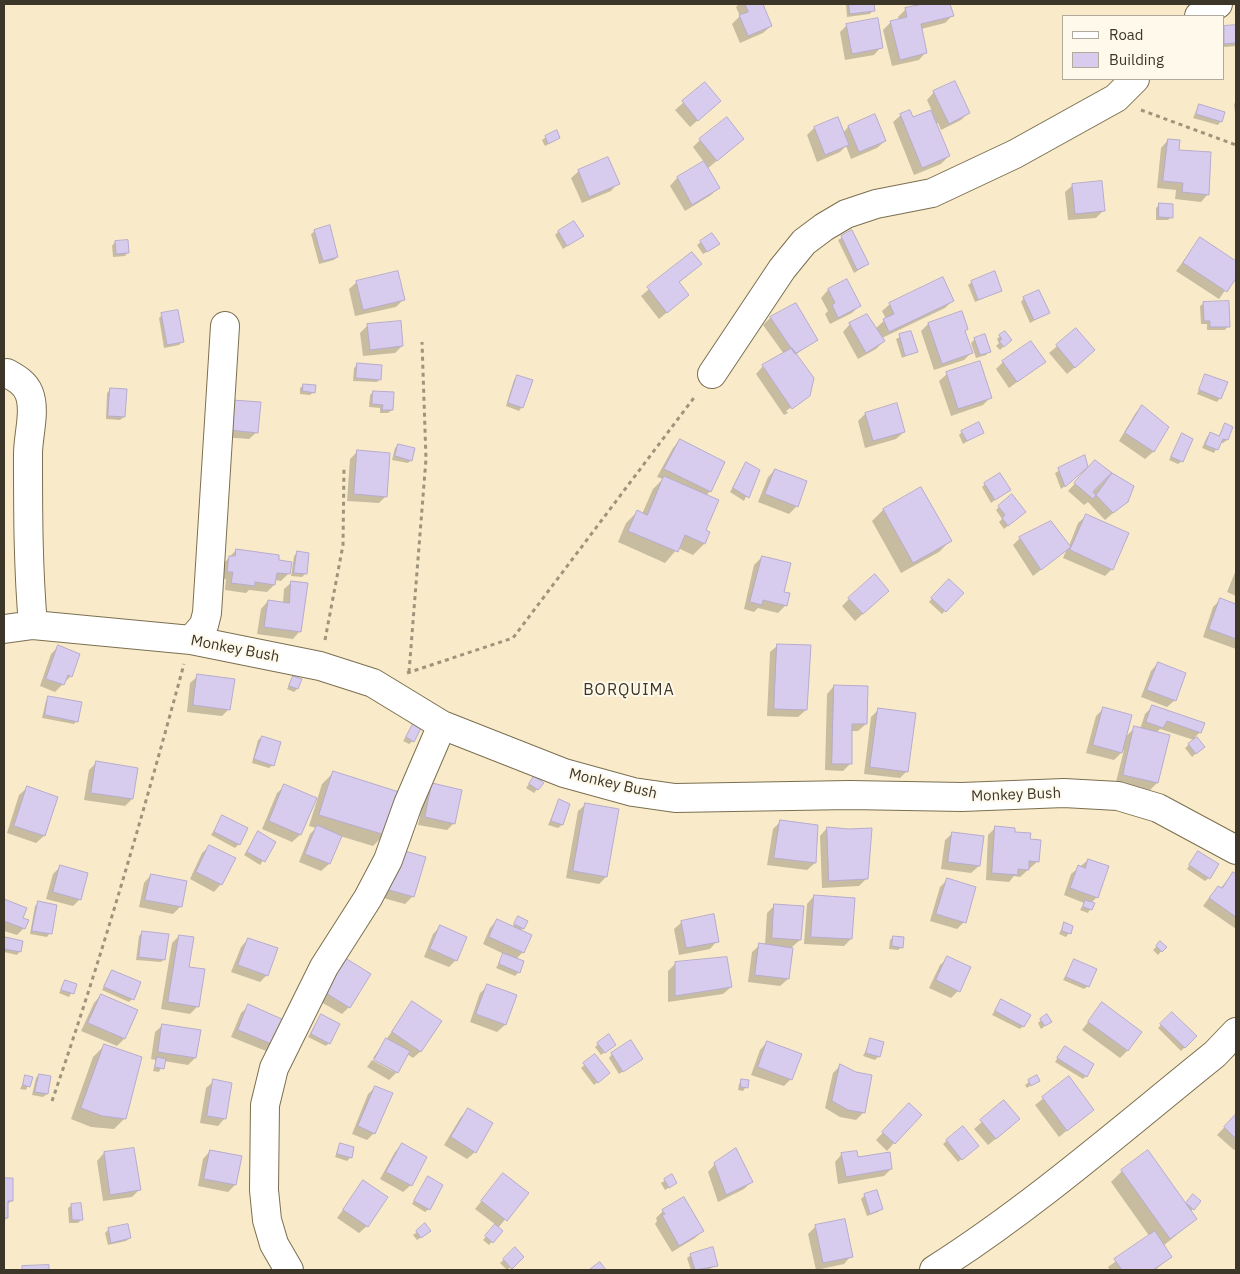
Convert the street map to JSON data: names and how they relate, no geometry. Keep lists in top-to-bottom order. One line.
{"streets":{"street":["Monkey Bush"]},"districts":["BORQUIMA"],"legend":["Road","Building"]}
